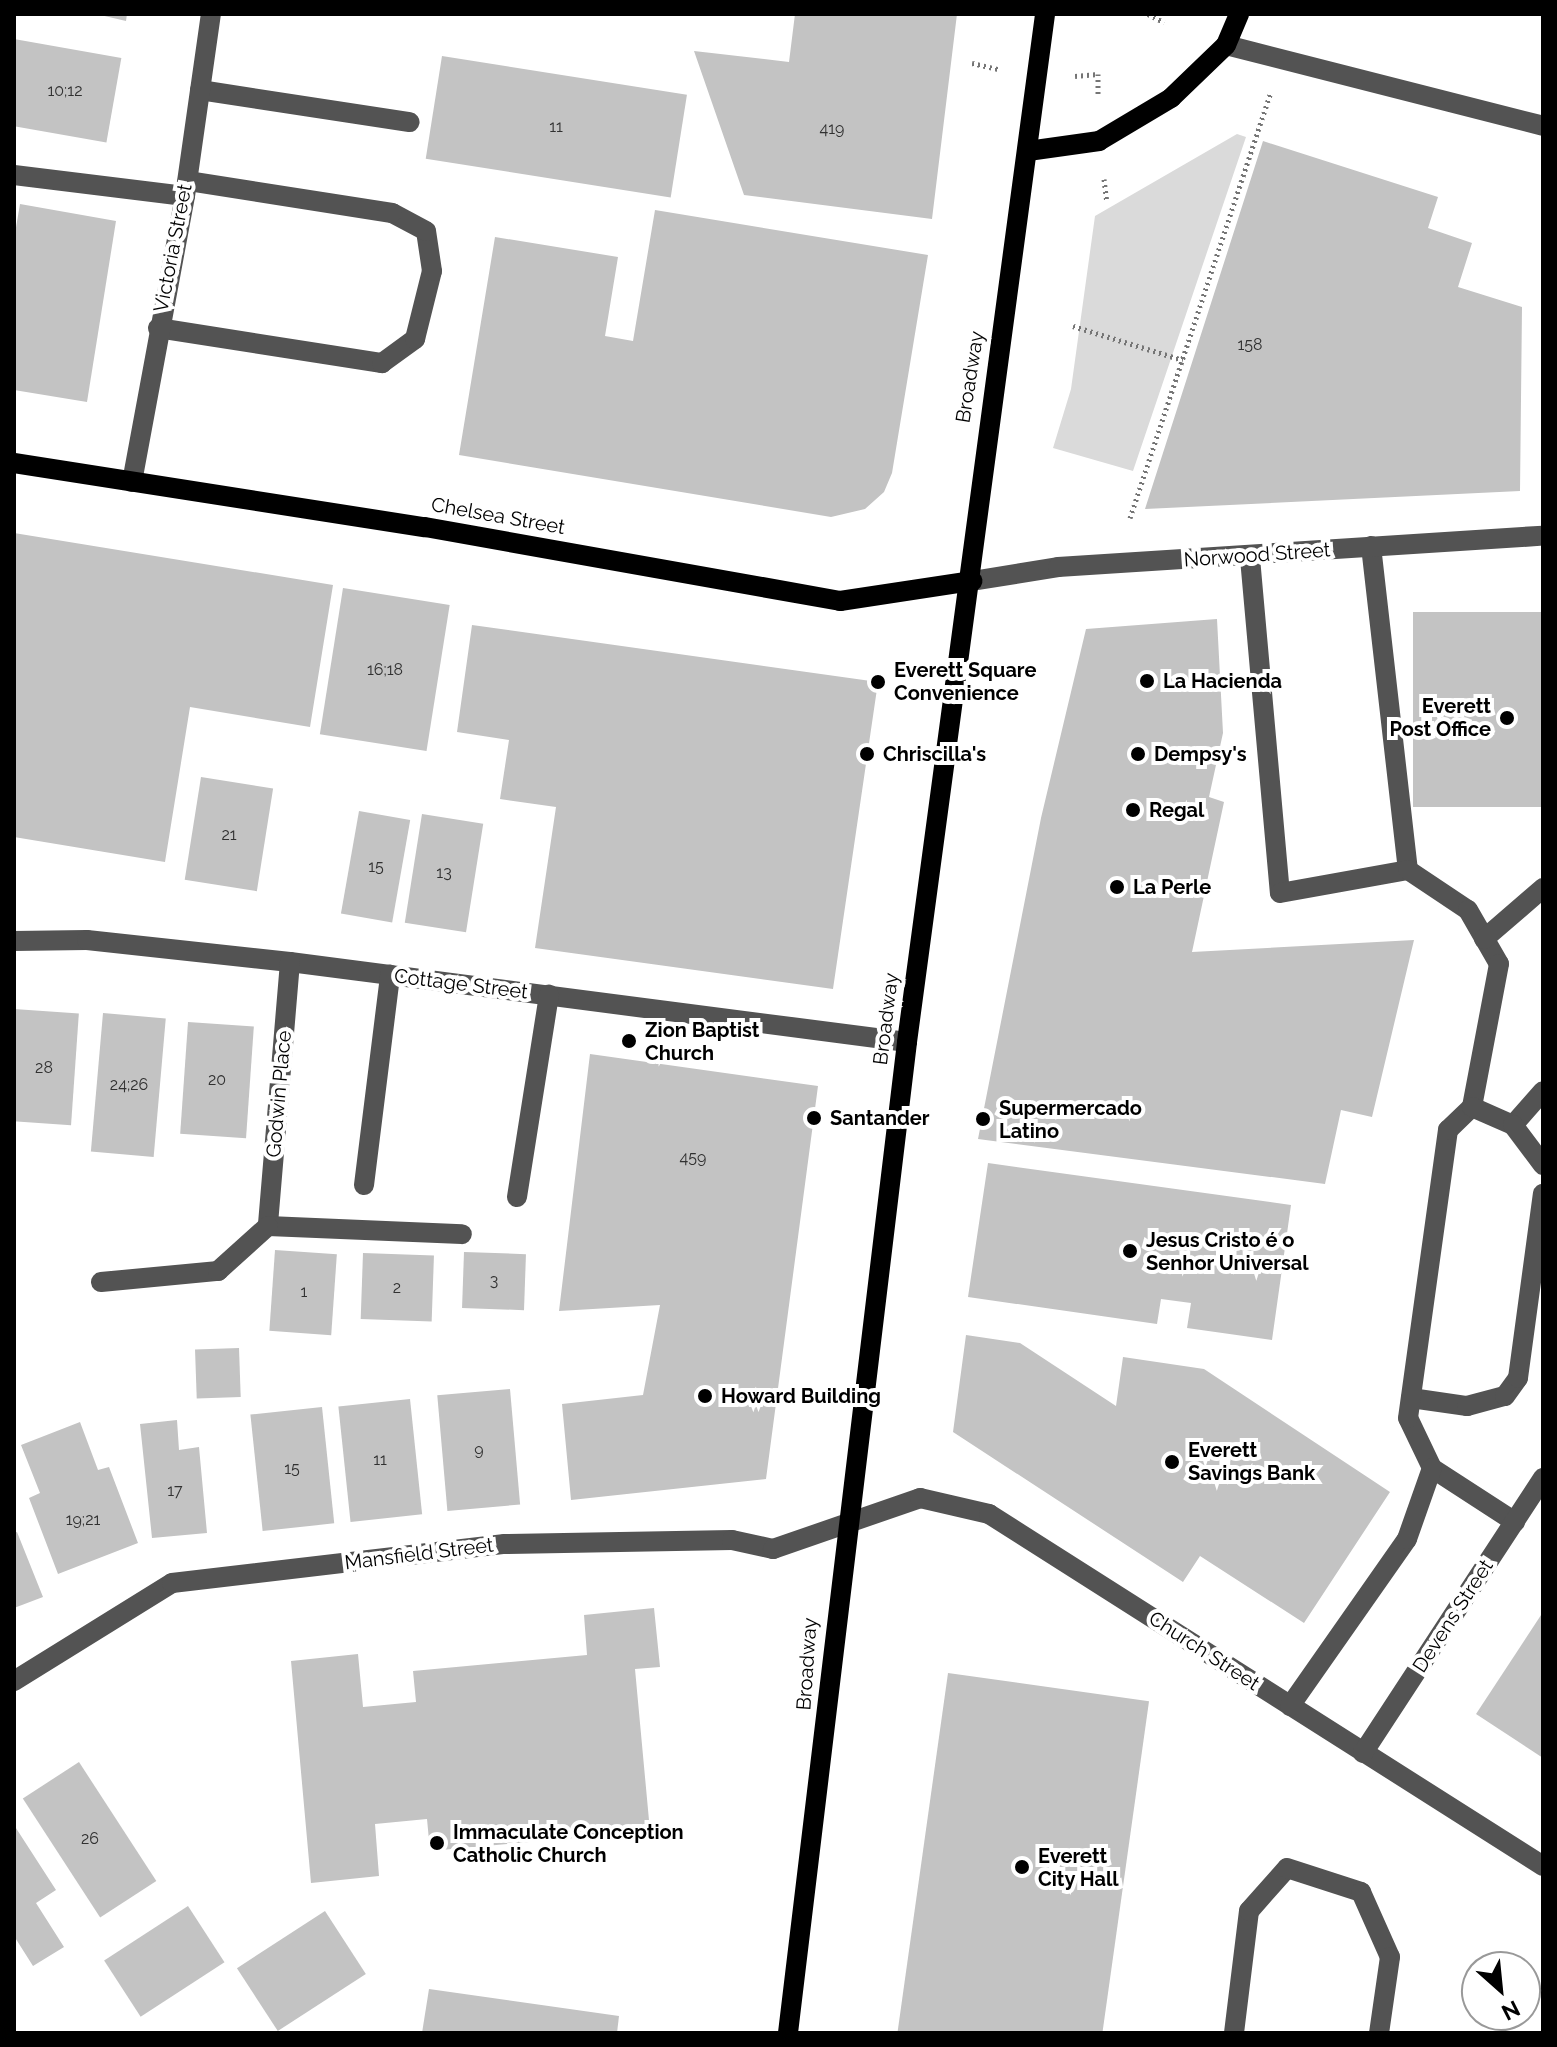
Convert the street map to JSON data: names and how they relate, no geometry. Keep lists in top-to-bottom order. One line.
{"streets":{"main road":["Broadway","Chelsea Street"],"street":["Victoria Street","Norwood Street","Cottage Street","Godwin Place","Mansfield Street","Devens Street","Church Street"]},"crossings":[["Victoria Street","Chelsea Street"],["Broadway","Chelsea Street"],["Broadway","Norwood Street"],["Broadway","Cottage Street"],["Broadway","Mansfield Street"],["Broadway","Church Street"],["Chelsea Street","Norwood Street"],["Cottage Street","Godwin Place"],["Mansfield Street","Church Street"],["Devens Street","Church Street"]],"places":["La Hacienda","Everett Square Convenience","Everett Post Office","Chriscilla's","Dempsy's","Regal","La Perle","Zion Baptist Church","Santander","Supermercado Latino","Jesus Cristo é o Senhor Universal","Howard Building","Everett Savings Bank","Immaculate Conception Catholic Church","Everett City Hall"],"house_numbers":["10;12","11","419","158","16;18","21","15","13","28","20","24;26","459","3","2","1","9","11","15","17","19;21","26"],"north":"bottom right"}
